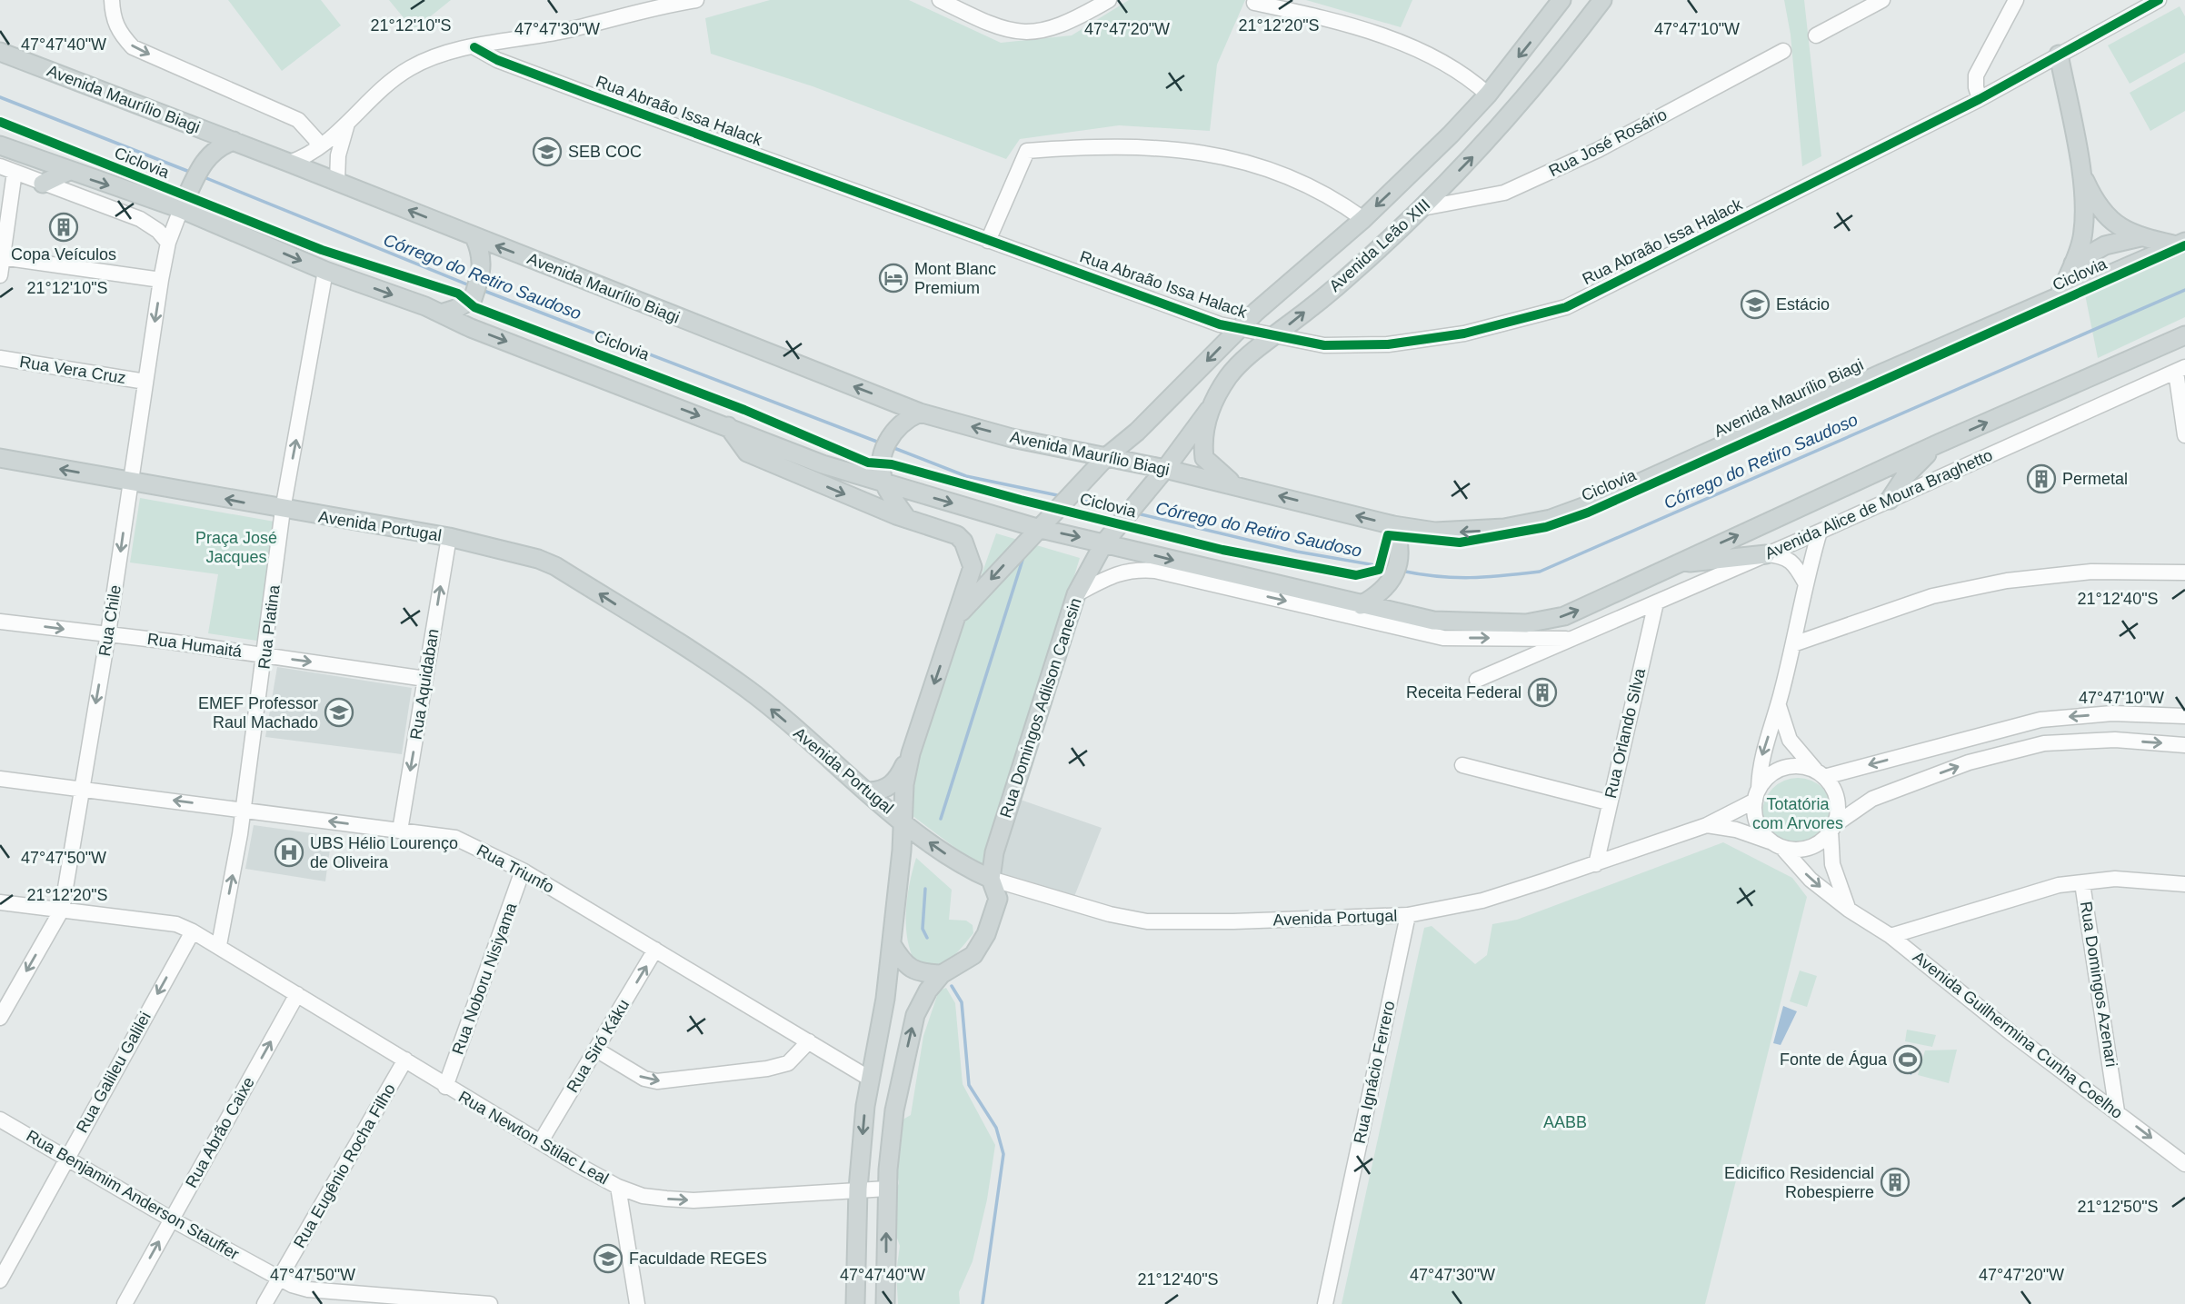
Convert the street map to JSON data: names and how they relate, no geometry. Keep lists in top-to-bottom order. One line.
{"streets":{"main road":["Avenida Maurílio Biagi","Avenida Leão XIII","Avenida Portugal","Rua Domingos Adilson Canesin"],"street":["Rua Abraão Issa Halack","Rua José Rosário","Rua Vera Cruz","Avenida Alice de Moura Braghetto","Rua Chile","Rua Platina","Rua Humaitá","Rua Aquidaban","Rua Orlando Silva","Rua Triunfo","Rua Noboru Nisiyama","Rua Domingos Azenari","Avenida Guilhermina Cunha Coelho","Rua Siró Káku","Rua Galileu Galilei","Rua Ignácio Ferrero","Rua Abrão Caixe","Rua Newton Stilac Leal","Rua Eugênio Rocha Filho","Rua Benjamim Anderson Stauffer"],"cycle path":["Ciclovia"]},"crossings":[["Avenida Maurílio Biagi","Avenida Leão XIII"],["Avenida Maurílio Biagi","Rua Domingos Adilson Canesin"],["Rua Abraão Issa Halack","Avenida Leão XIII"],["Rua José Rosário","Avenida Leão XIII"],["Avenida Leão XIII","Rua Domingos Adilson Canesin"],["Rua Vera Cruz","Rua Chile"],["Avenida Alice de Moura Braghetto","Rua Orlando Silva"],["Avenida Portugal","Rua Chile"],["Avenida Portugal","Rua Platina"],["Avenida Portugal","Rua Aquidaban"],["Avenida Portugal","Rua Domingos Adilson Canesin"],["Avenida Portugal","Rua Orlando Silva"],["Avenida Portugal","Avenida Guilhermina Cunha Coelho"],["Avenida Portugal","Rua Ignácio Ferrero"],["Rua Chile","Rua Humaitá"],["Rua Chile","Rua Triunfo"],["Rua Chile","Rua Newton Stilac Leal"],["Rua Platina","Rua Humaitá"],["Rua Platina","Rua Triunfo"],["Rua Platina","Rua Newton Stilac Leal"],["Rua Humaitá","Rua Aquidaban"],["Rua Aquidaban","Rua Triunfo"],["Rua Triunfo","Rua Noboru Nisiyama"],["Rua Triunfo","Rua Siró Káku"],["Rua Noboru Nisiyama","Rua Newton Stilac Leal"],["Rua Domingos Azenari","Avenida Guilhermina Cunha Coelho"],["Rua Siró Káku","Rua Newton Stilac Leal"],["Rua Galileu Galilei","Rua Newton Stilac Leal"],["Rua Galileu Galilei","Rua Benjamim Anderson Stauffer"],["Rua Abrão Caixe","Rua Newton Stilac Leal"],["Rua Abrão Caixe","Rua Benjamim Anderson Stauffer"],["Rua Newton Stilac Leal","Rua Eugênio Rocha Filho"],["Rua Eugênio Rocha Filho","Rua Benjamim Anderson Stauffer"]],"one_way":["Avenida Portugal","Rua Chile","Rua Platina","Rua Humaitá","Avenida Guilhermina Cunha Coelho","Rua Siró Káku","Rua Galileu Galilei","Rua Abrão Caixe"],"water":["Córrego do Retiro Saudoso"],"parks":["Praça José Jacques","Totatória com Arvores","AABB"],"places":{"school or university":["SEB COC","Estácio","EMEF Professor Raul Machado","Faculdade REGES"],"building":["Copa Veículos","Permetal","Receita Federal","Edicifico Residencial Robespierre"],"hotel":["Mont Blanc Premium"],"hospital":["UBS Hélio Lourenço de Oliveira"],"sports":["Fonte de Água"]},"coordinates":["21°12'10\"S","21°12'20\"S","47°47'30\"W","47°47'20\"W","47°47'10\"W","47°47'40\"W","21°12'40\"S","47°47'50\"W","21°12'50\"S"]}
